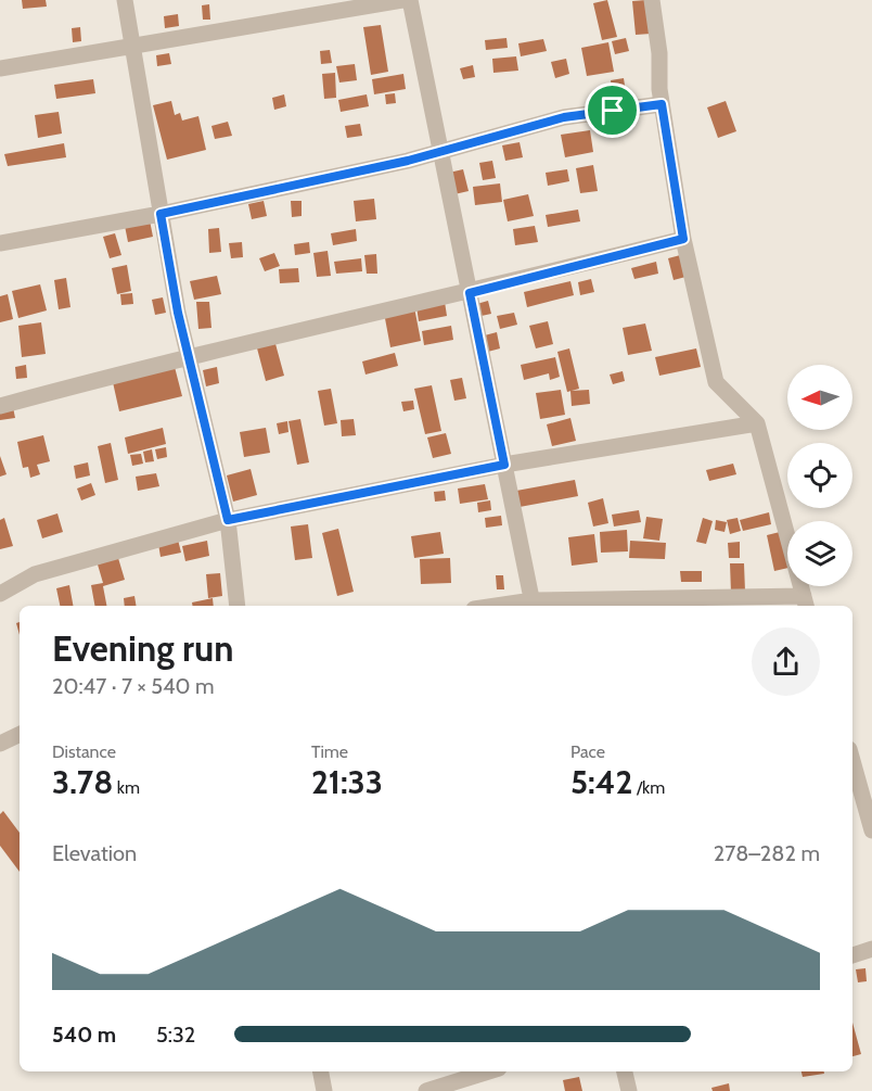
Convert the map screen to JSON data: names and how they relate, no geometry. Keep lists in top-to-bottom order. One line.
{"north":"left","page":{"heading":["Evening run","20:47 · 7 × 540 m"],"stats":[["Distance","3.78 km"],["Time","21:33"],["Pace","5:42 /km"]],"chart":["Elevation","278–282 m"],"list":[{"name":"540 m","note":"5:32"}]}}
